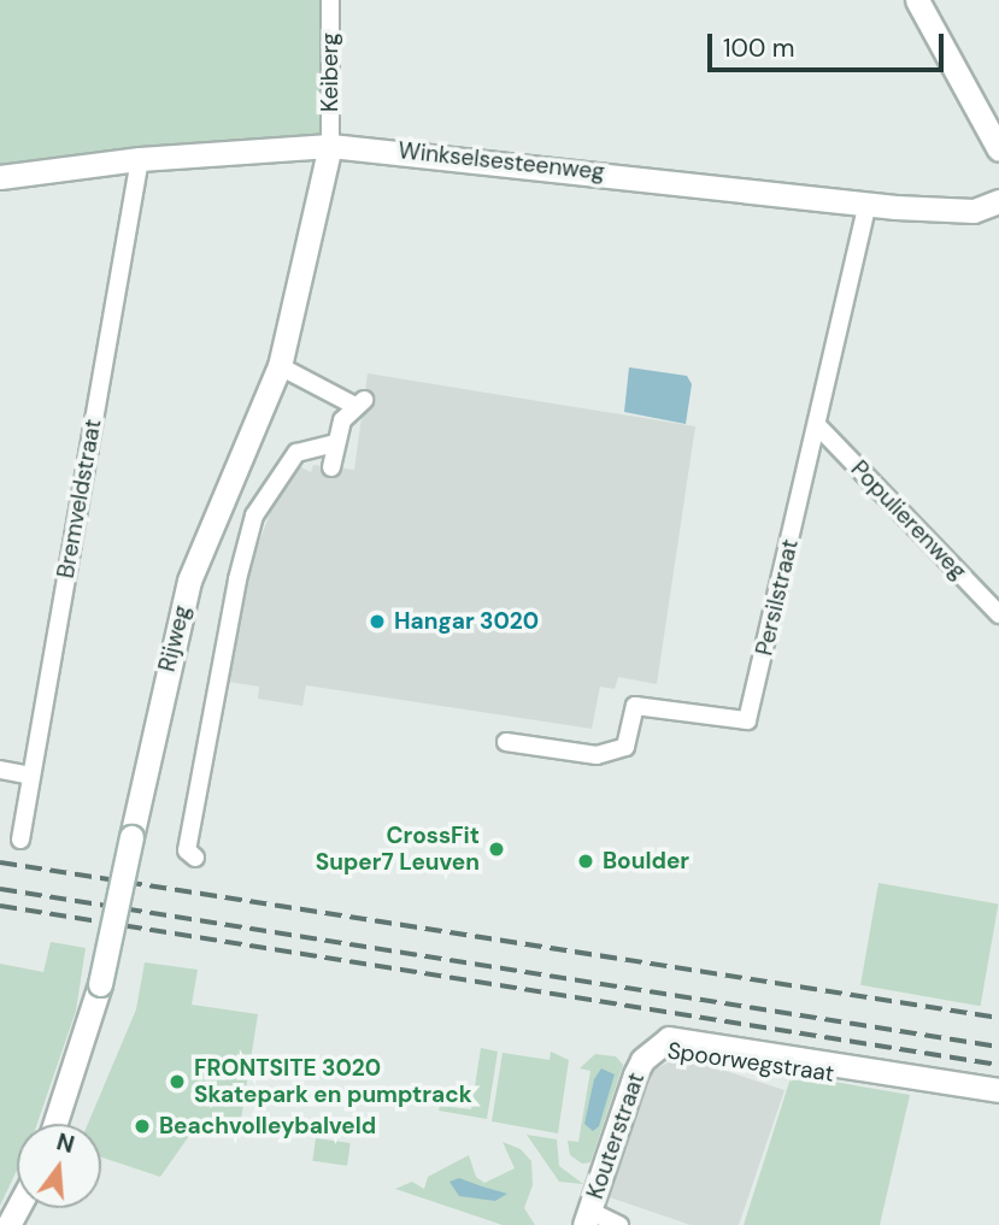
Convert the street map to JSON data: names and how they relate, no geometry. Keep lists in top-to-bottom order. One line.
{"streets":{"street":["Keiberg","Winkselsesteenweg","Bremveldstraat","Populierenweg","Persilstraat","Rijweg","Spoorwegstraat","Kouterstraat"]},"crossings":[["Keiberg","Winkselsesteenweg"],["Keiberg","Rijweg"],["Winkselsesteenweg","Bremveldstraat"],["Winkselsesteenweg","Persilstraat"],["Winkselsesteenweg","Rijweg"],["Populierenweg","Persilstraat"],["Spoorwegstraat","Kouterstraat"]],"places":["Hangar 3020","CrossFit Super7 Leuven","Boulder","FRONTSITE 3020 Skatepark en pumptrack","Beachvolleybalveld"],"scale_bar":"100 m","north":"top"}
